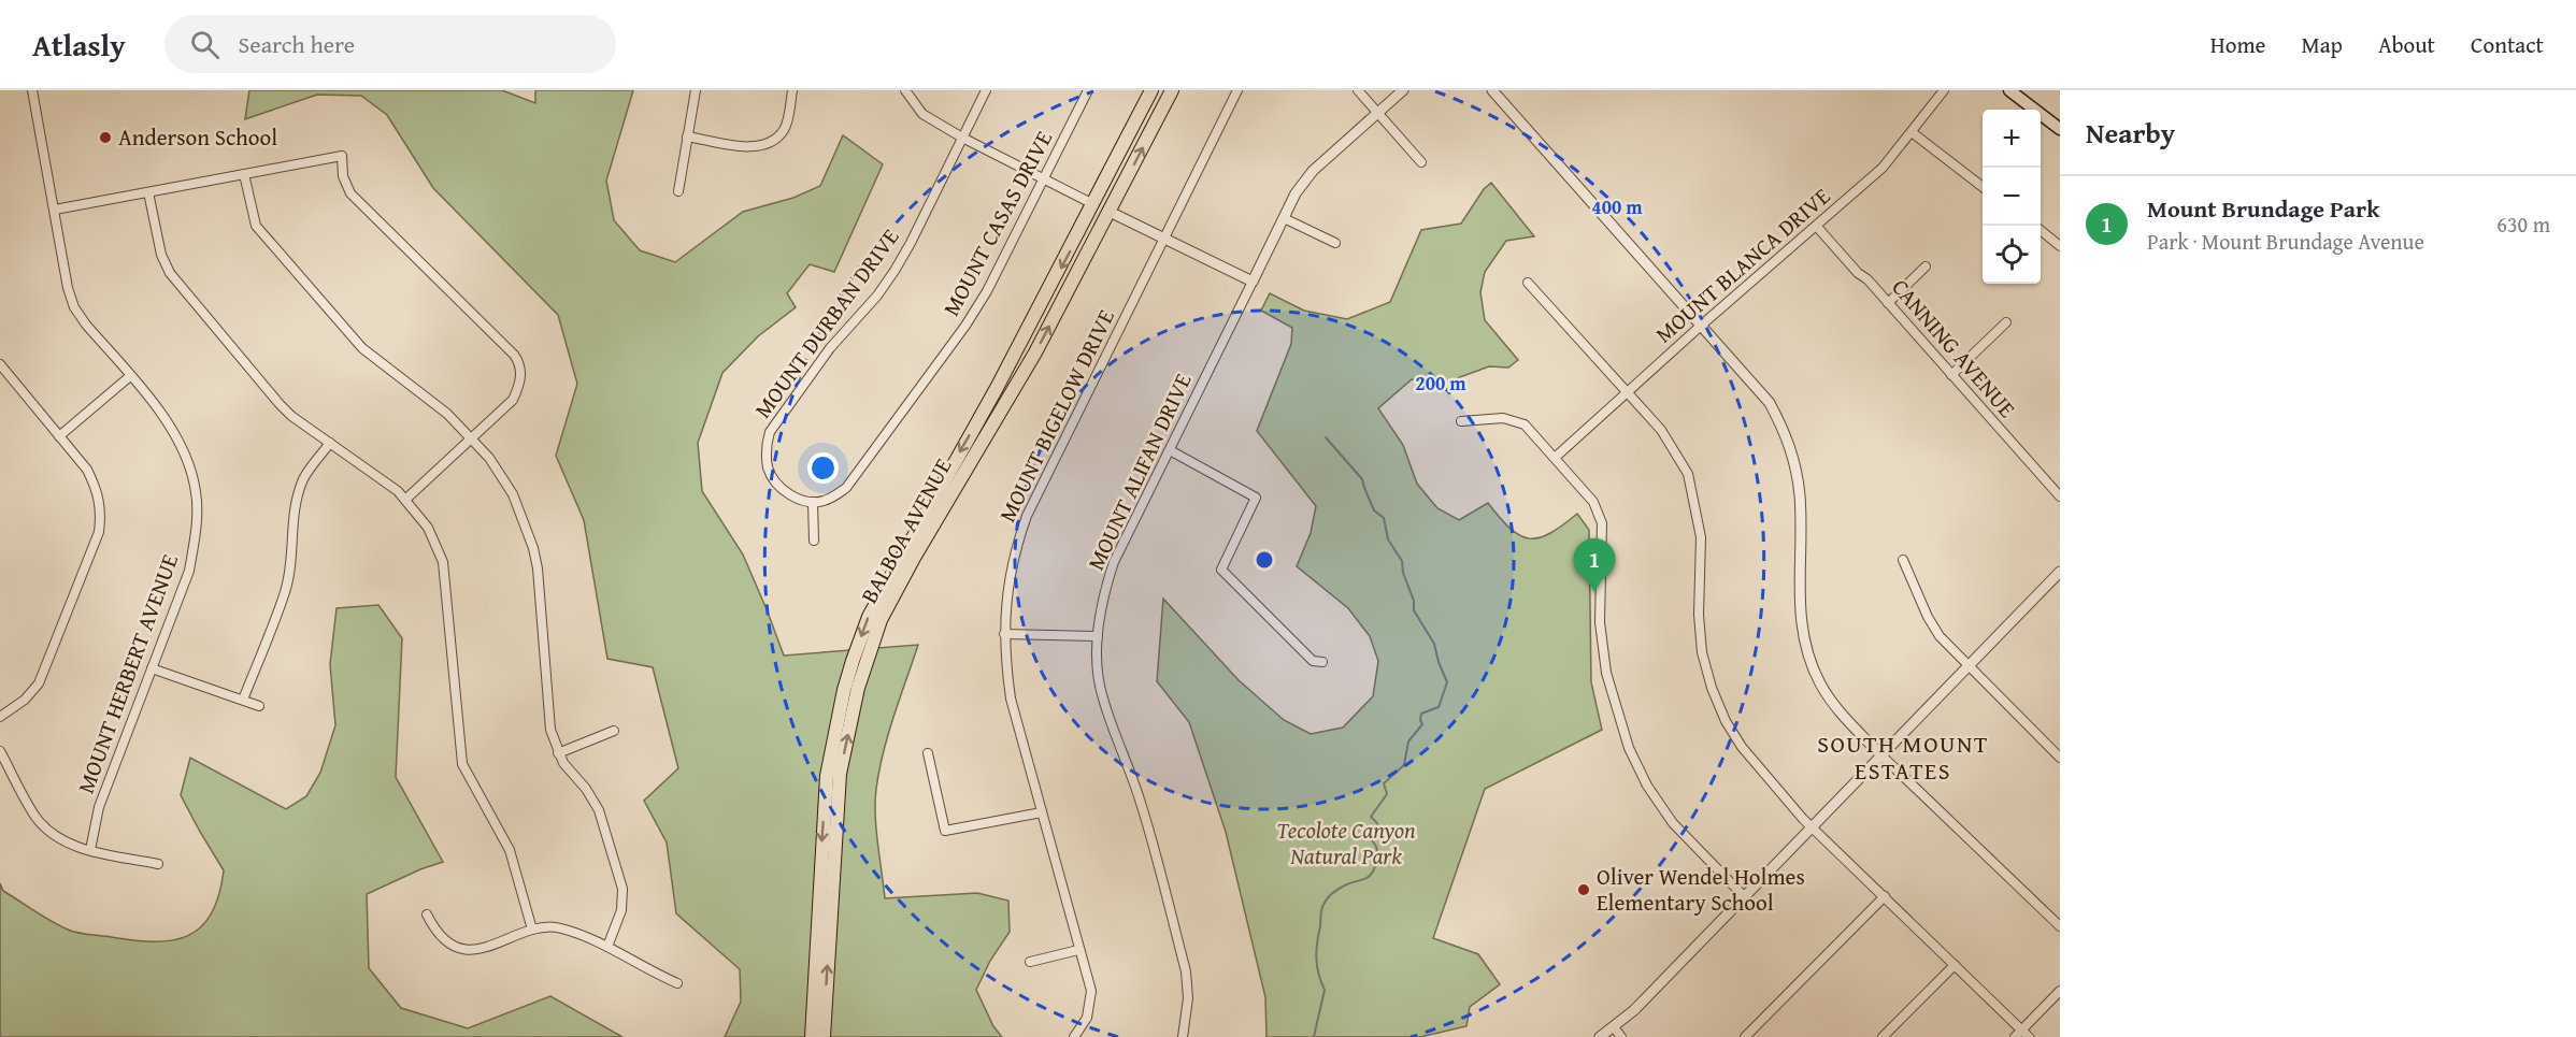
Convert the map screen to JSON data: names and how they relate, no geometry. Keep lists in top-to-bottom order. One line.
{"streets":{"main road":["BALBOA AVENUE"],"street":["MOUNT CASAS DRIVE","MOUNT BLANCA DRIVE","MOUNT DURBAN DRIVE","CANNING AVENUE","MOUNT BIGELOW DRIVE","MOUNT ALIFAN DRIVE","MOUNT HERBERT AVENUE"]},"crossings":[["MOUNT CASAS DRIVE","MOUNT DURBAN DRIVE"],["MOUNT BLANCA DRIVE","CANNING AVENUE"]],"districts":["SOUTH MOUNT ESTATES"],"parks":["Tecolote Canyon Natural Park"],"places":["Anderson School","Oliver Wendel Holmes Elementary School"],"page":{"header":"Atlasly","search":"Search here","nav":["Home","Map","About","Contact"],"heading":"Nearby","map_buttons":["+","−"],"list":[{"mark":"1","name":"Mount Brundage Park","note":"Park · Mount Brundage Avenue","value":"630 m"}],"pins":"1"},"rings":["400 m","200 m"]}
